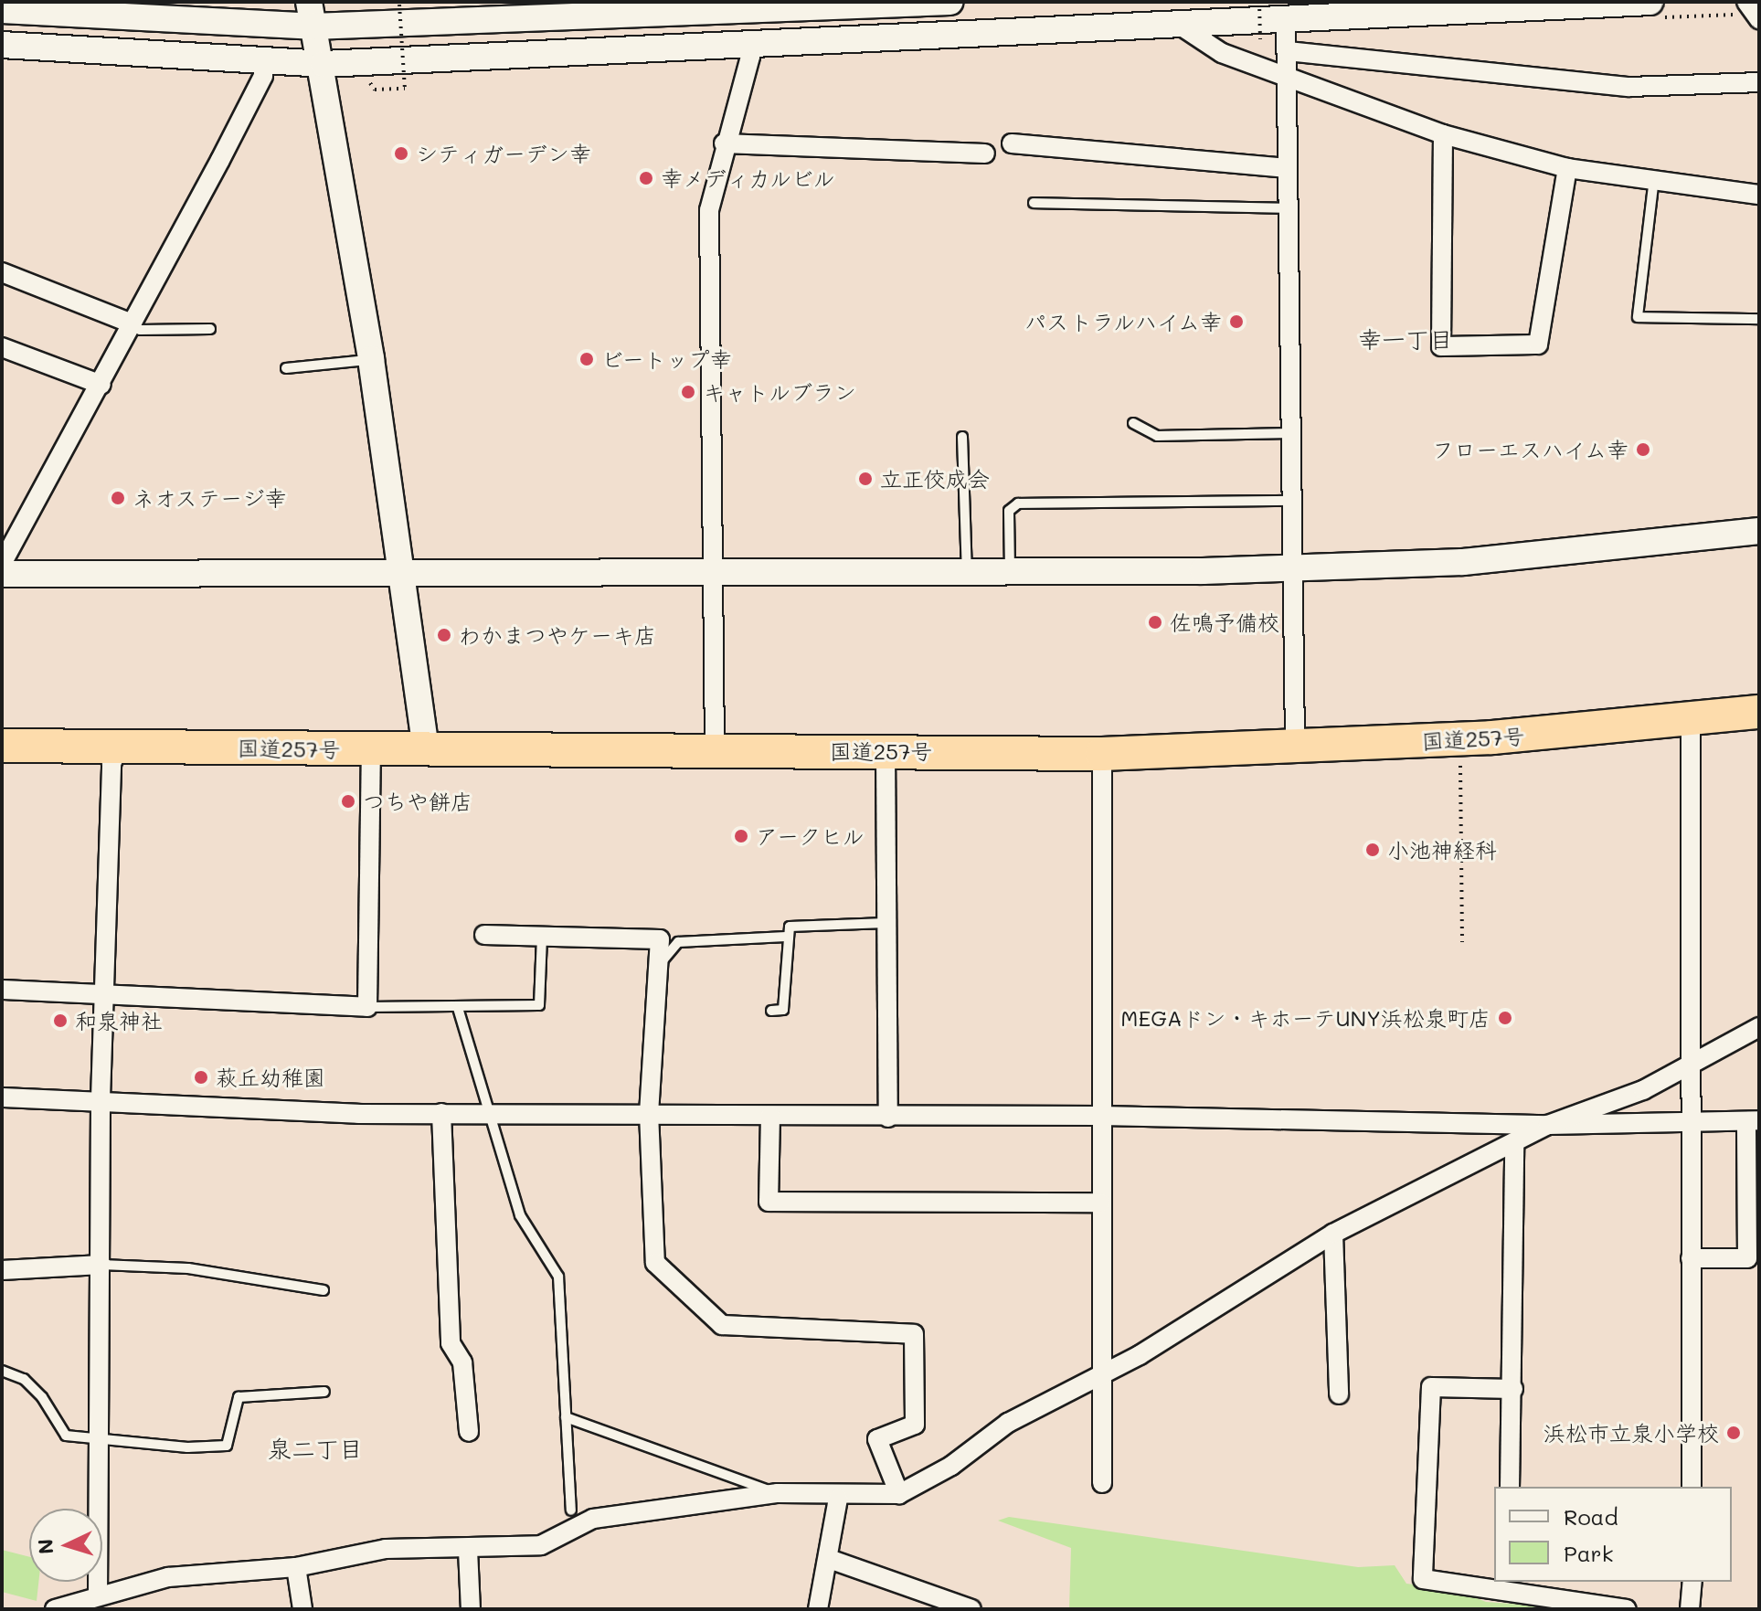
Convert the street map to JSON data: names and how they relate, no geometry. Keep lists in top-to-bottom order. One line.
{"streets":{"highway":["国道257号"]},"districts":["幸一丁目","泉二丁目"],"places":["シティガーデン幸","幸メディカルビル","パストラルハイム幸","ビートップ幸","キャトルブラン","フローエスハイム幸","立正佼成会","ネオステージ幸","佐鳴予備校","わかまつやケーキ店","つちや餅店","アークヒル","小池神経科","MEGAドン・キホーテUNY浜松泉町店","和泉神社","萩丘幼稚園","浜松市立泉小学校"],"legend":["Road","Park"],"north":"left"}
